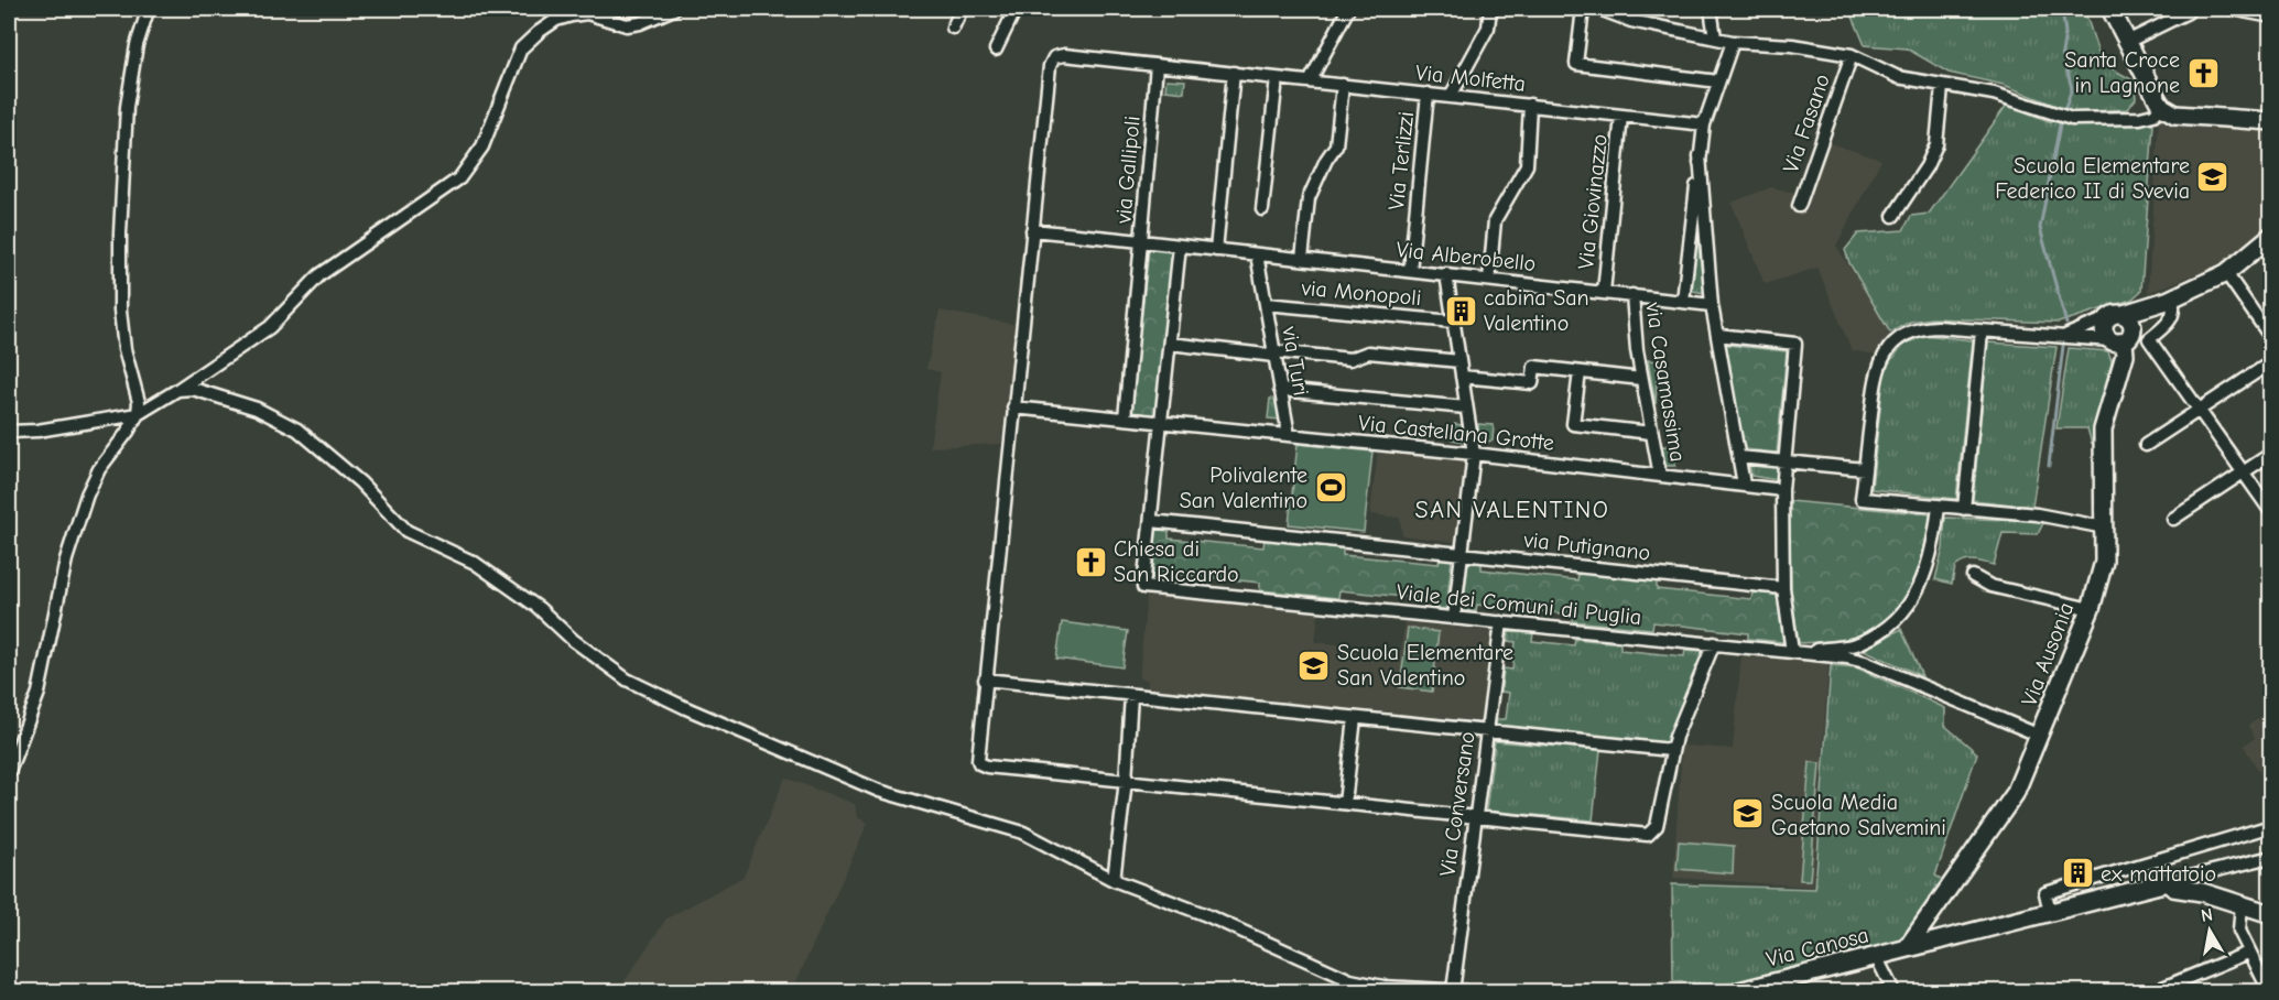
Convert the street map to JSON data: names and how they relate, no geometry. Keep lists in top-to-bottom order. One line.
{"streets":{"main road":["Via Ausonia","Via Canosa"],"street":["Via Molfetta","Via Fasano","Via Terlizzi","via Gallipoli","Via Giovinazzo","Via Alberobello","via Monopoli","via Turi","via Casamassima","Via Castellana Grotte","via Putignano","Viale dei Comuni di Puglia","Via Conversano"]},"crossings":[["Via Molfetta","Via Terlizzi"],["Via Molfetta","Via Giovinazzo"],["Via Terlizzi","Via Alberobello"],["via Gallipoli","Via Alberobello"],["via Gallipoli","Viale dei Comuni di Puglia"],["Via Giovinazzo","Via Alberobello"],["Via Alberobello","via Turi"],["Via Alberobello","via Casamassima"],["via Monopoli","via Turi"],["via Turi","Via Castellana Grotte"],["via Casamassima","Via Castellana Grotte"],["Via Castellana Grotte","Viale dei Comuni di Puglia"],["via Putignano","Viale dei Comuni di Puglia"],["Viale dei Comuni di Puglia","Via Ausonia"],["Viale dei Comuni di Puglia","Via Conversano"],["Via Ausonia","Via Canosa"]],"districts":["SAN VALENTINO"],"places":{"church":["Santa Croce in Lagnone","Chiesa di San Riccardo"],"school or university":["Scuola Elementare Federico II di Svevia","Scuola Elementare San Valentino","Scuola Media Gaetano Salvemini"],"building":["cabina San Valentino","ex mattatoio"],"sports":["Polivalente San Valentino"]},"north":"top"}
